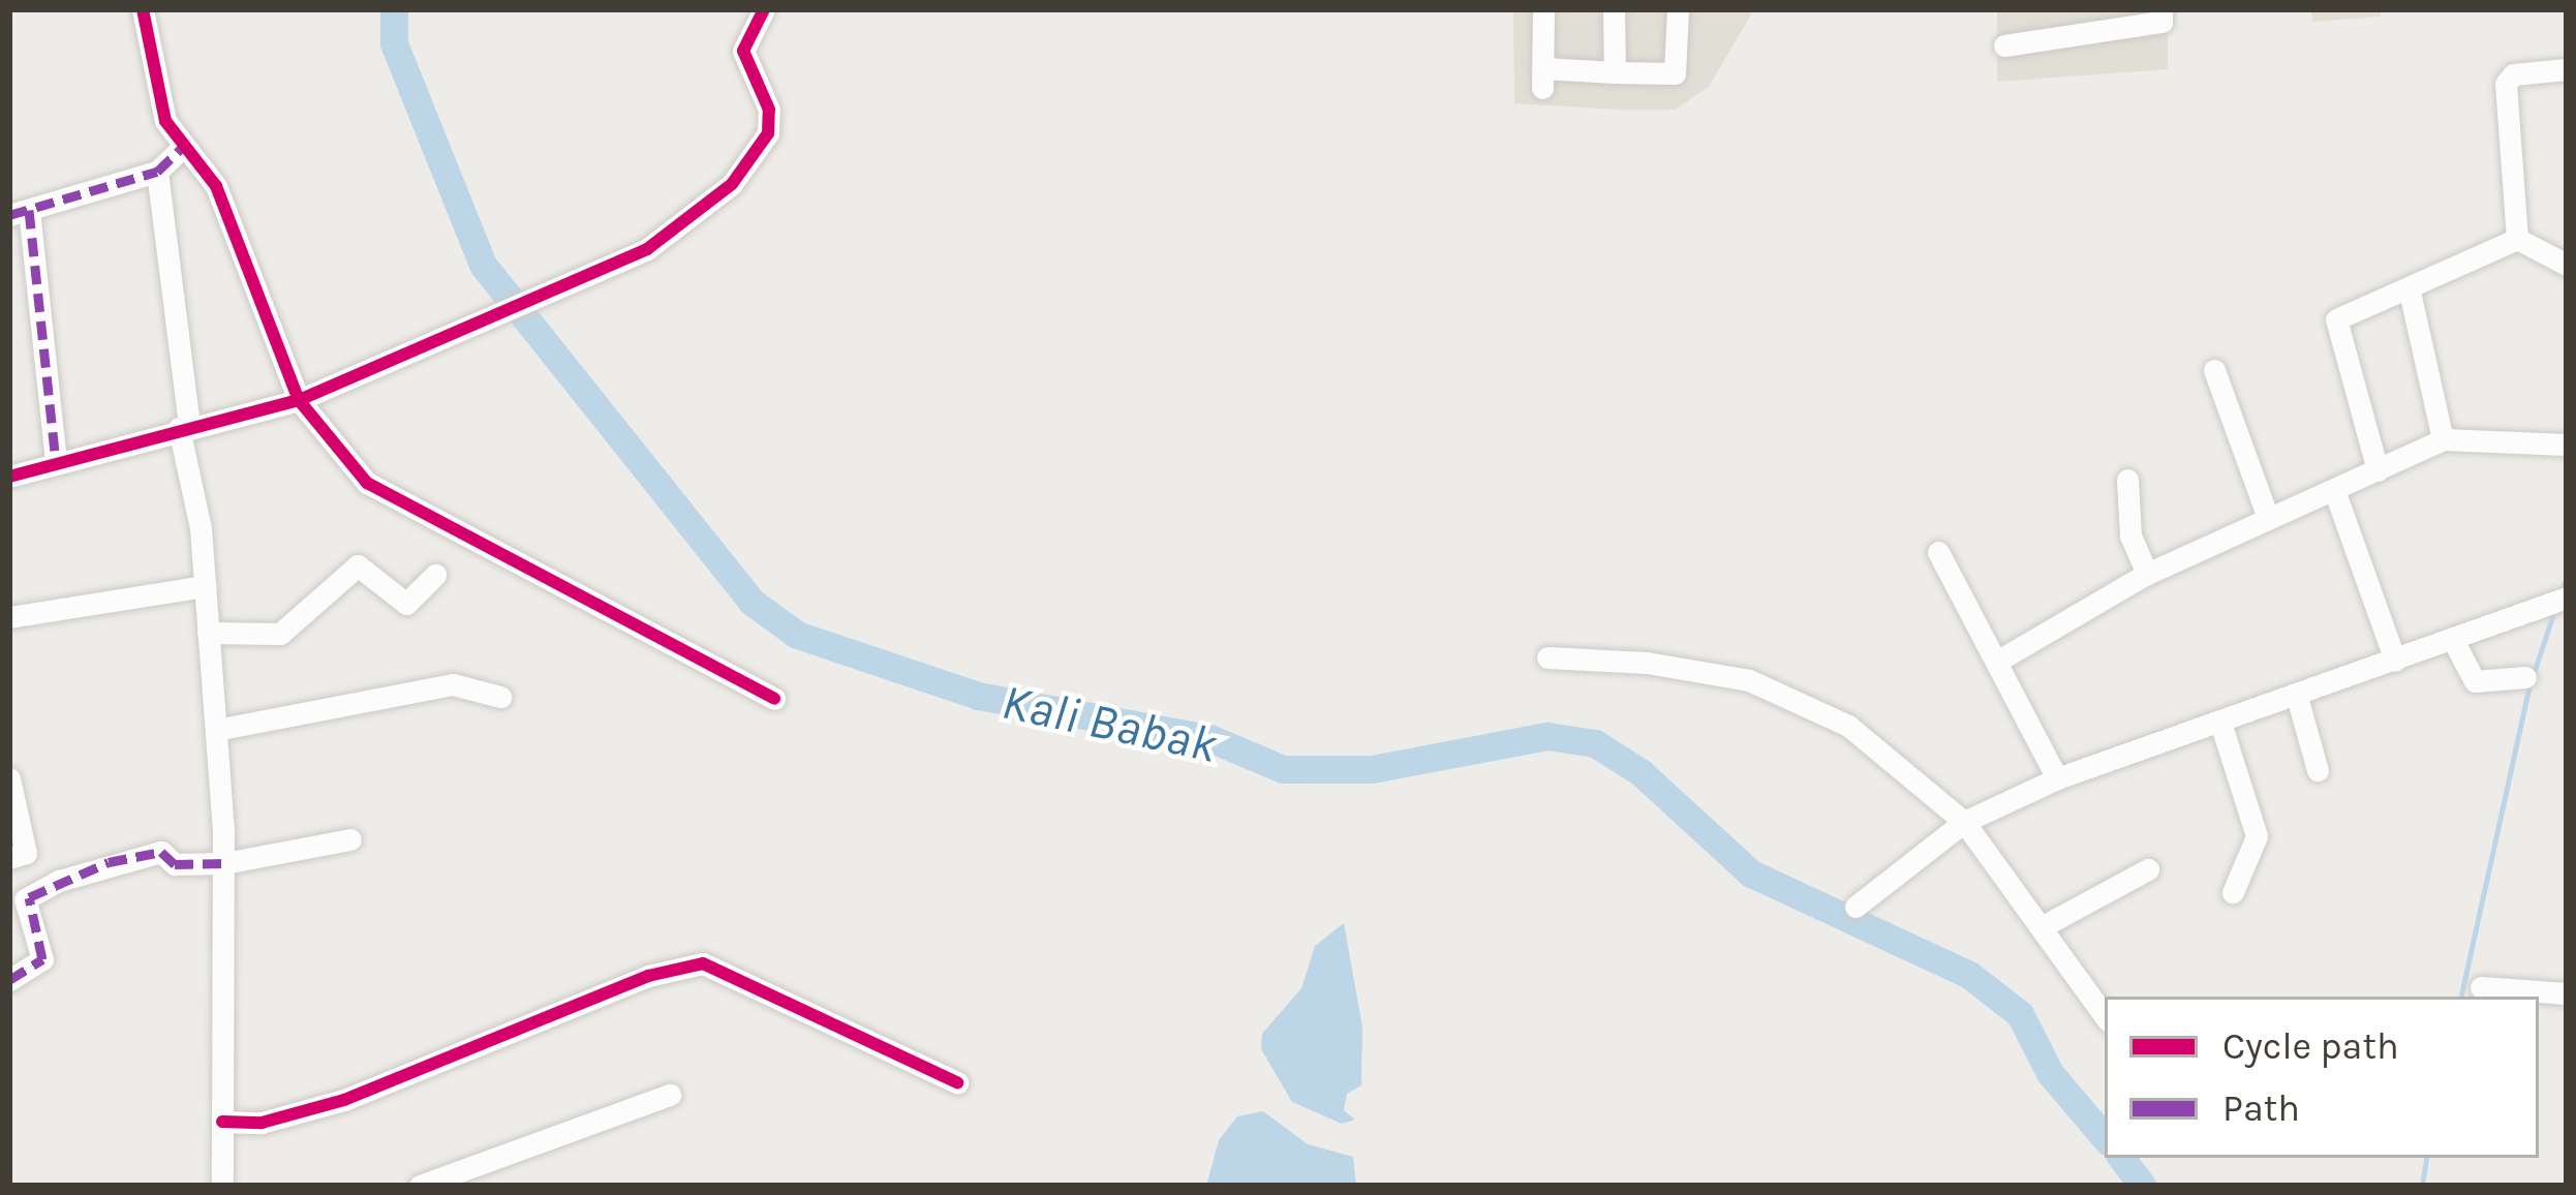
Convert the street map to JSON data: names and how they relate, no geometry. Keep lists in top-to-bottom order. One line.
{"water":["Kali Babak"],"legend":["Cycle path","Path"]}
